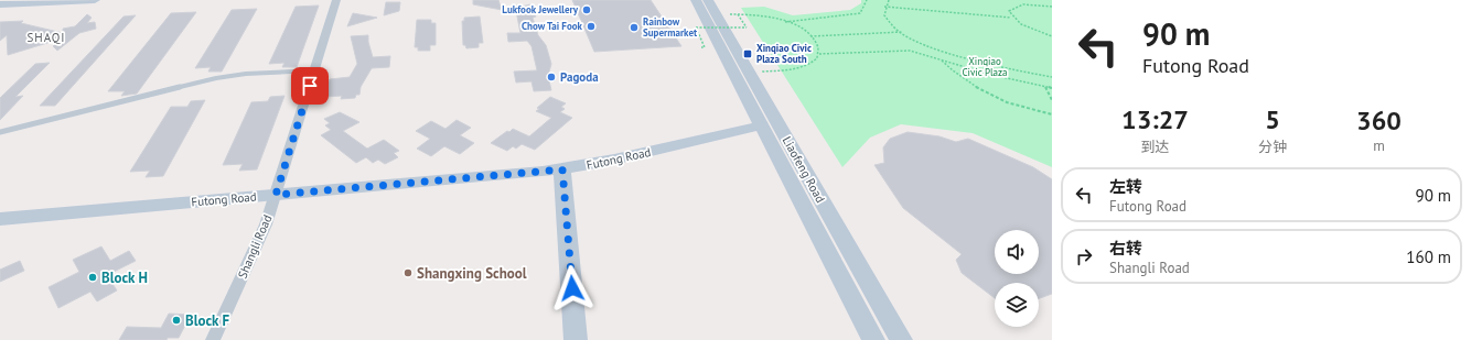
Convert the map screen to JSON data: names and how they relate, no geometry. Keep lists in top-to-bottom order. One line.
{"streets":{"street":["Futong Road","Liaofeng Road","Shangli Road"]},"crossings":[["Futong Road","Liaofeng Road"],["Futong Road","Shangli Road"]],"districts":["SHAQI"],"parks":["Xinqiao Civic Plaza"],"places":{"other":["Lukfook Jewellery","Chow Tai Fook","Rainbow Supermarket","Pagoda","Shangxing School","Block H","Block F"],"transit":["Xinqiao Civic Plaza South"]},"page":{"turn":["90 m","Futong Road"],"eta":["13:27","到达","5","分钟","360","m"],"list":[{"name":"左转","note":"Futong Road","value":"90 m"},{"name":"右转","note":"Shangli Road","value":"160 m"}]}}
